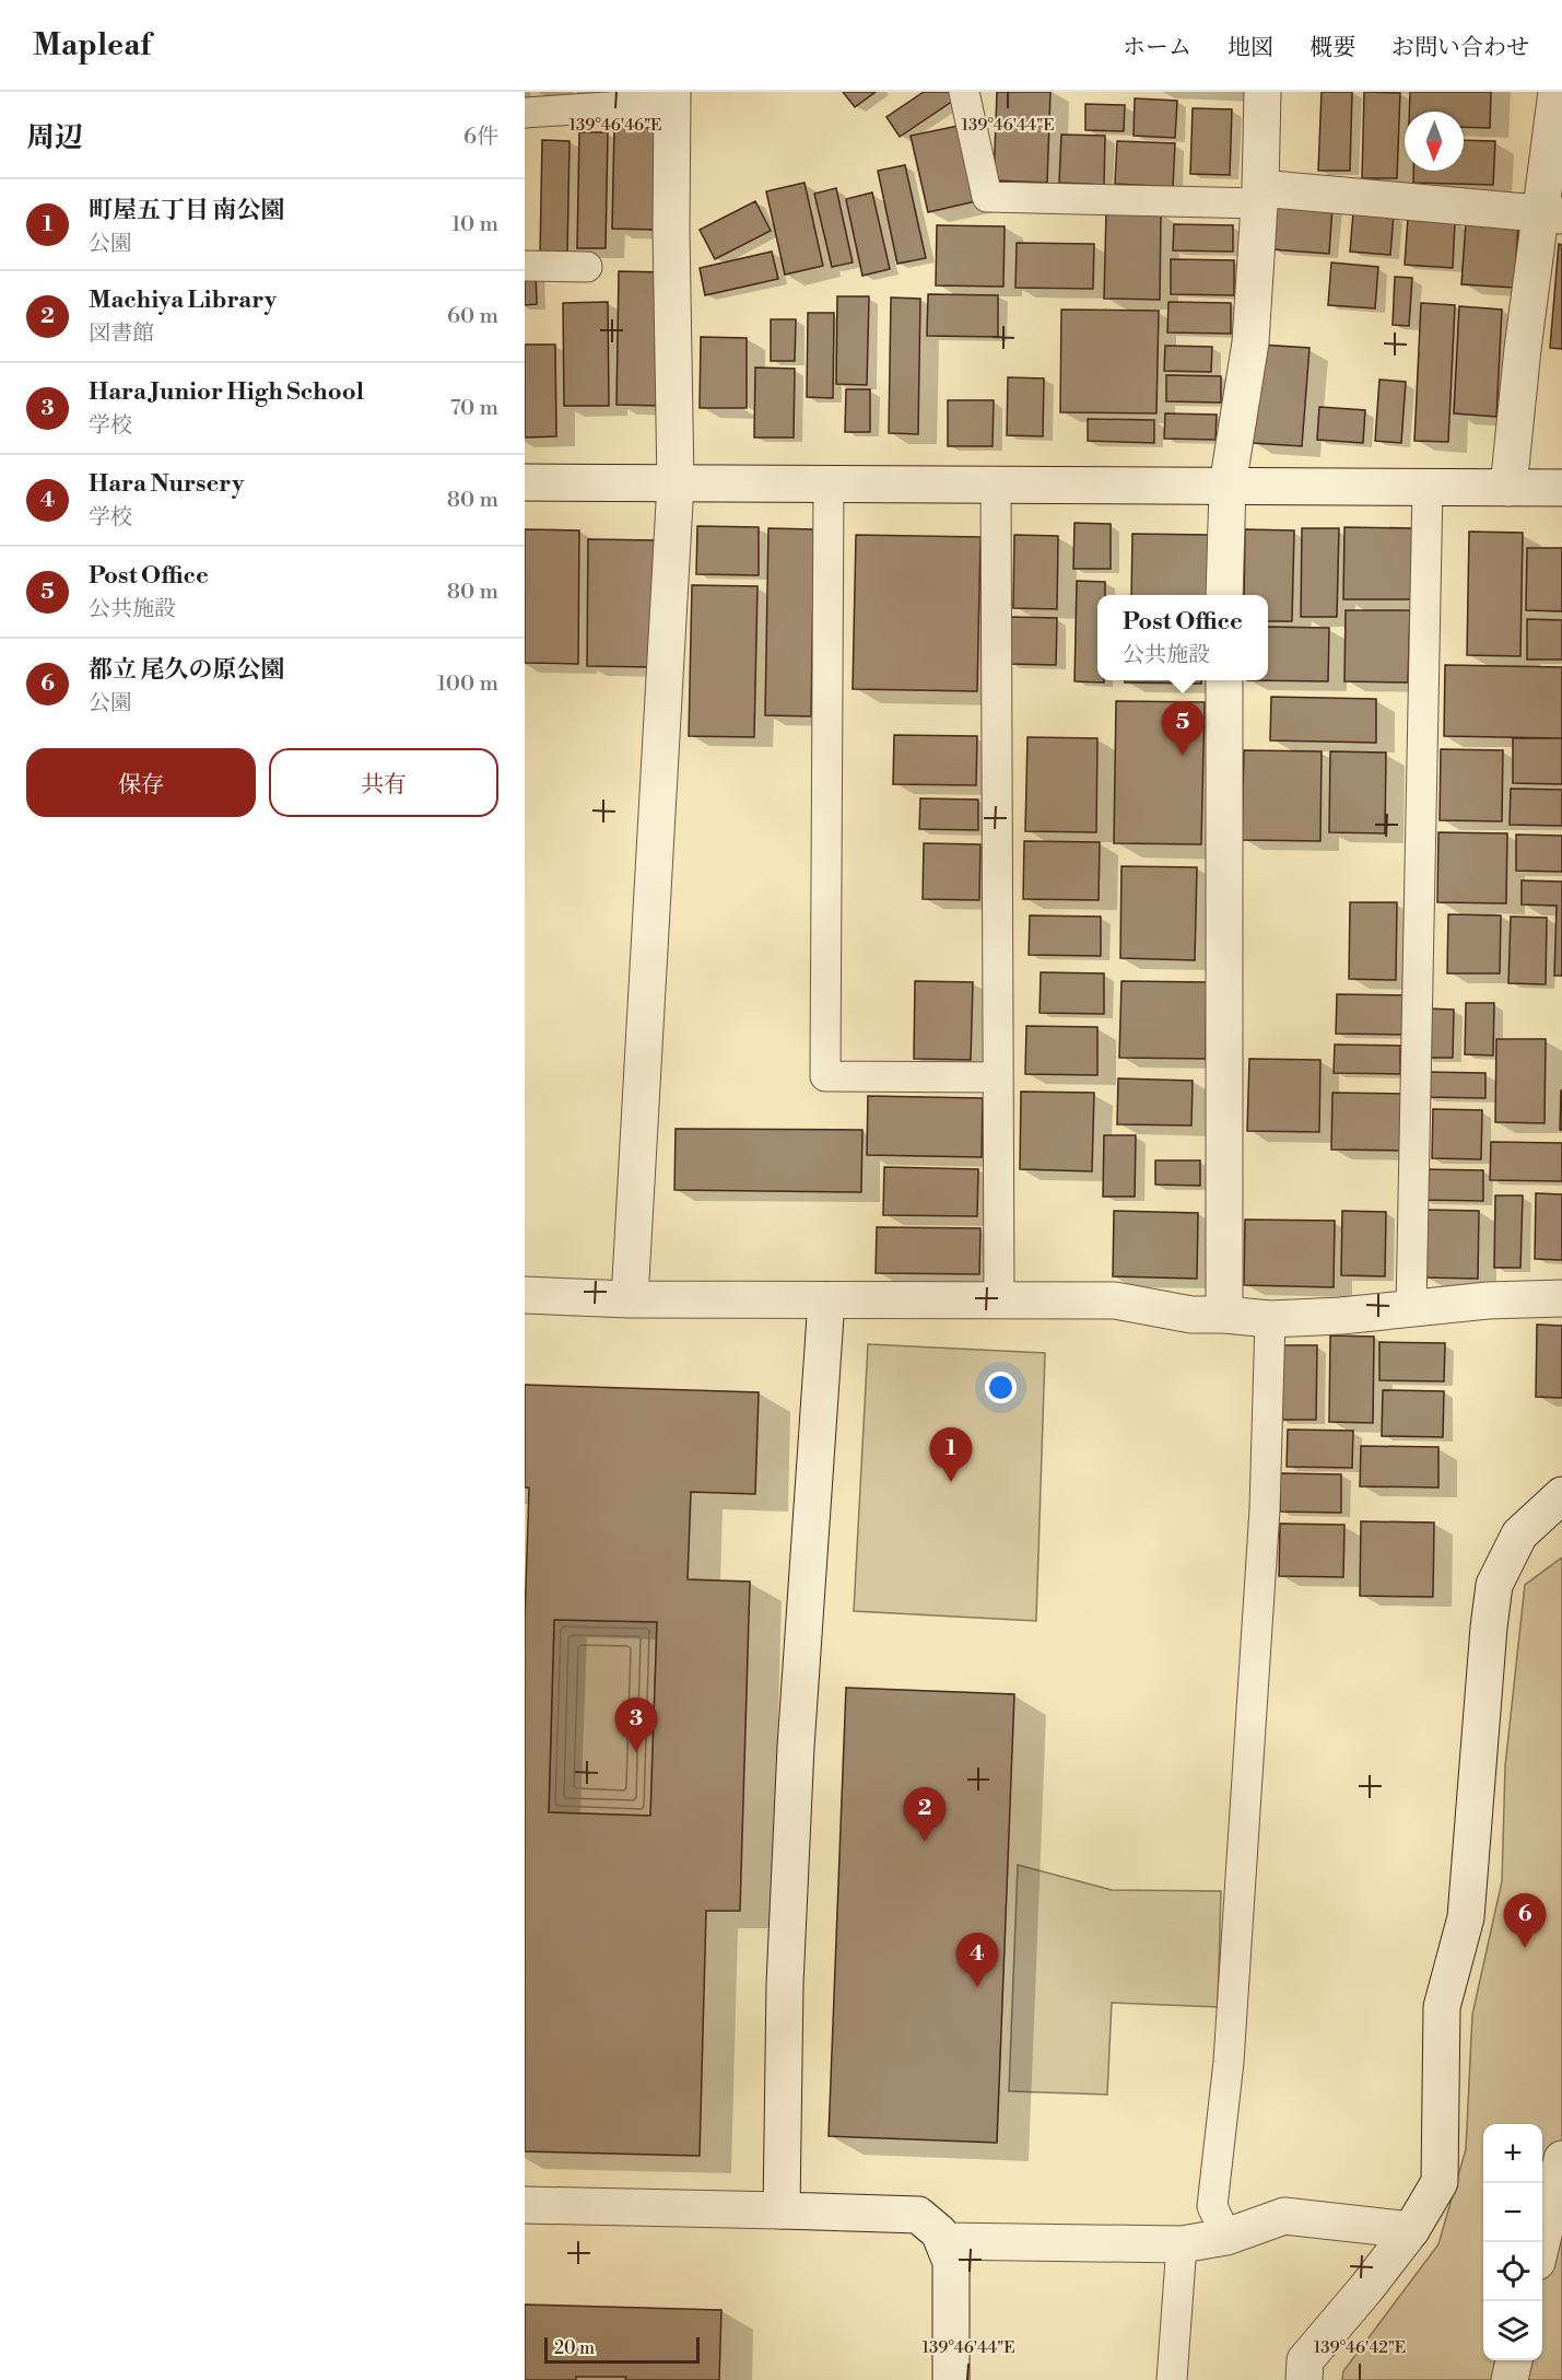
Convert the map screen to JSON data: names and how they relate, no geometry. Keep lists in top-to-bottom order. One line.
{"scale_bar":"20 m","north":"bottom","page":{"header":"Mapleaf","nav":["ホーム","地図","概要","お問い合わせ"],"heading":["周辺","6件"],"list":[{"mark":"1","name":"町屋五丁目 南公園","note":"公園","value":"10 m"},{"mark":"2","name":"Machiya Library","note":"図書館","value":"60 m"},{"mark":"3","name":"Hara Junior High School","note":"学校","value":"70 m"},{"mark":"4","name":"Hara Nursery","note":"学校","value":"80 m"},{"mark":"5","name":"Post Office","note":"公共施設","value":"80 m"},{"mark":"6","name":"都立 尾久の原公園","note":"公園","value":"100 m"}],"popup":["Post Office","公共施設"],"pins":["5","1","3","2","6","4"],"buttons":["保存","共有"],"map_buttons":["+","−"],"scale":"20 m"},"coordinates":["139°46'46\"E","139°46'44\"E","139°46'42\"E"]}
